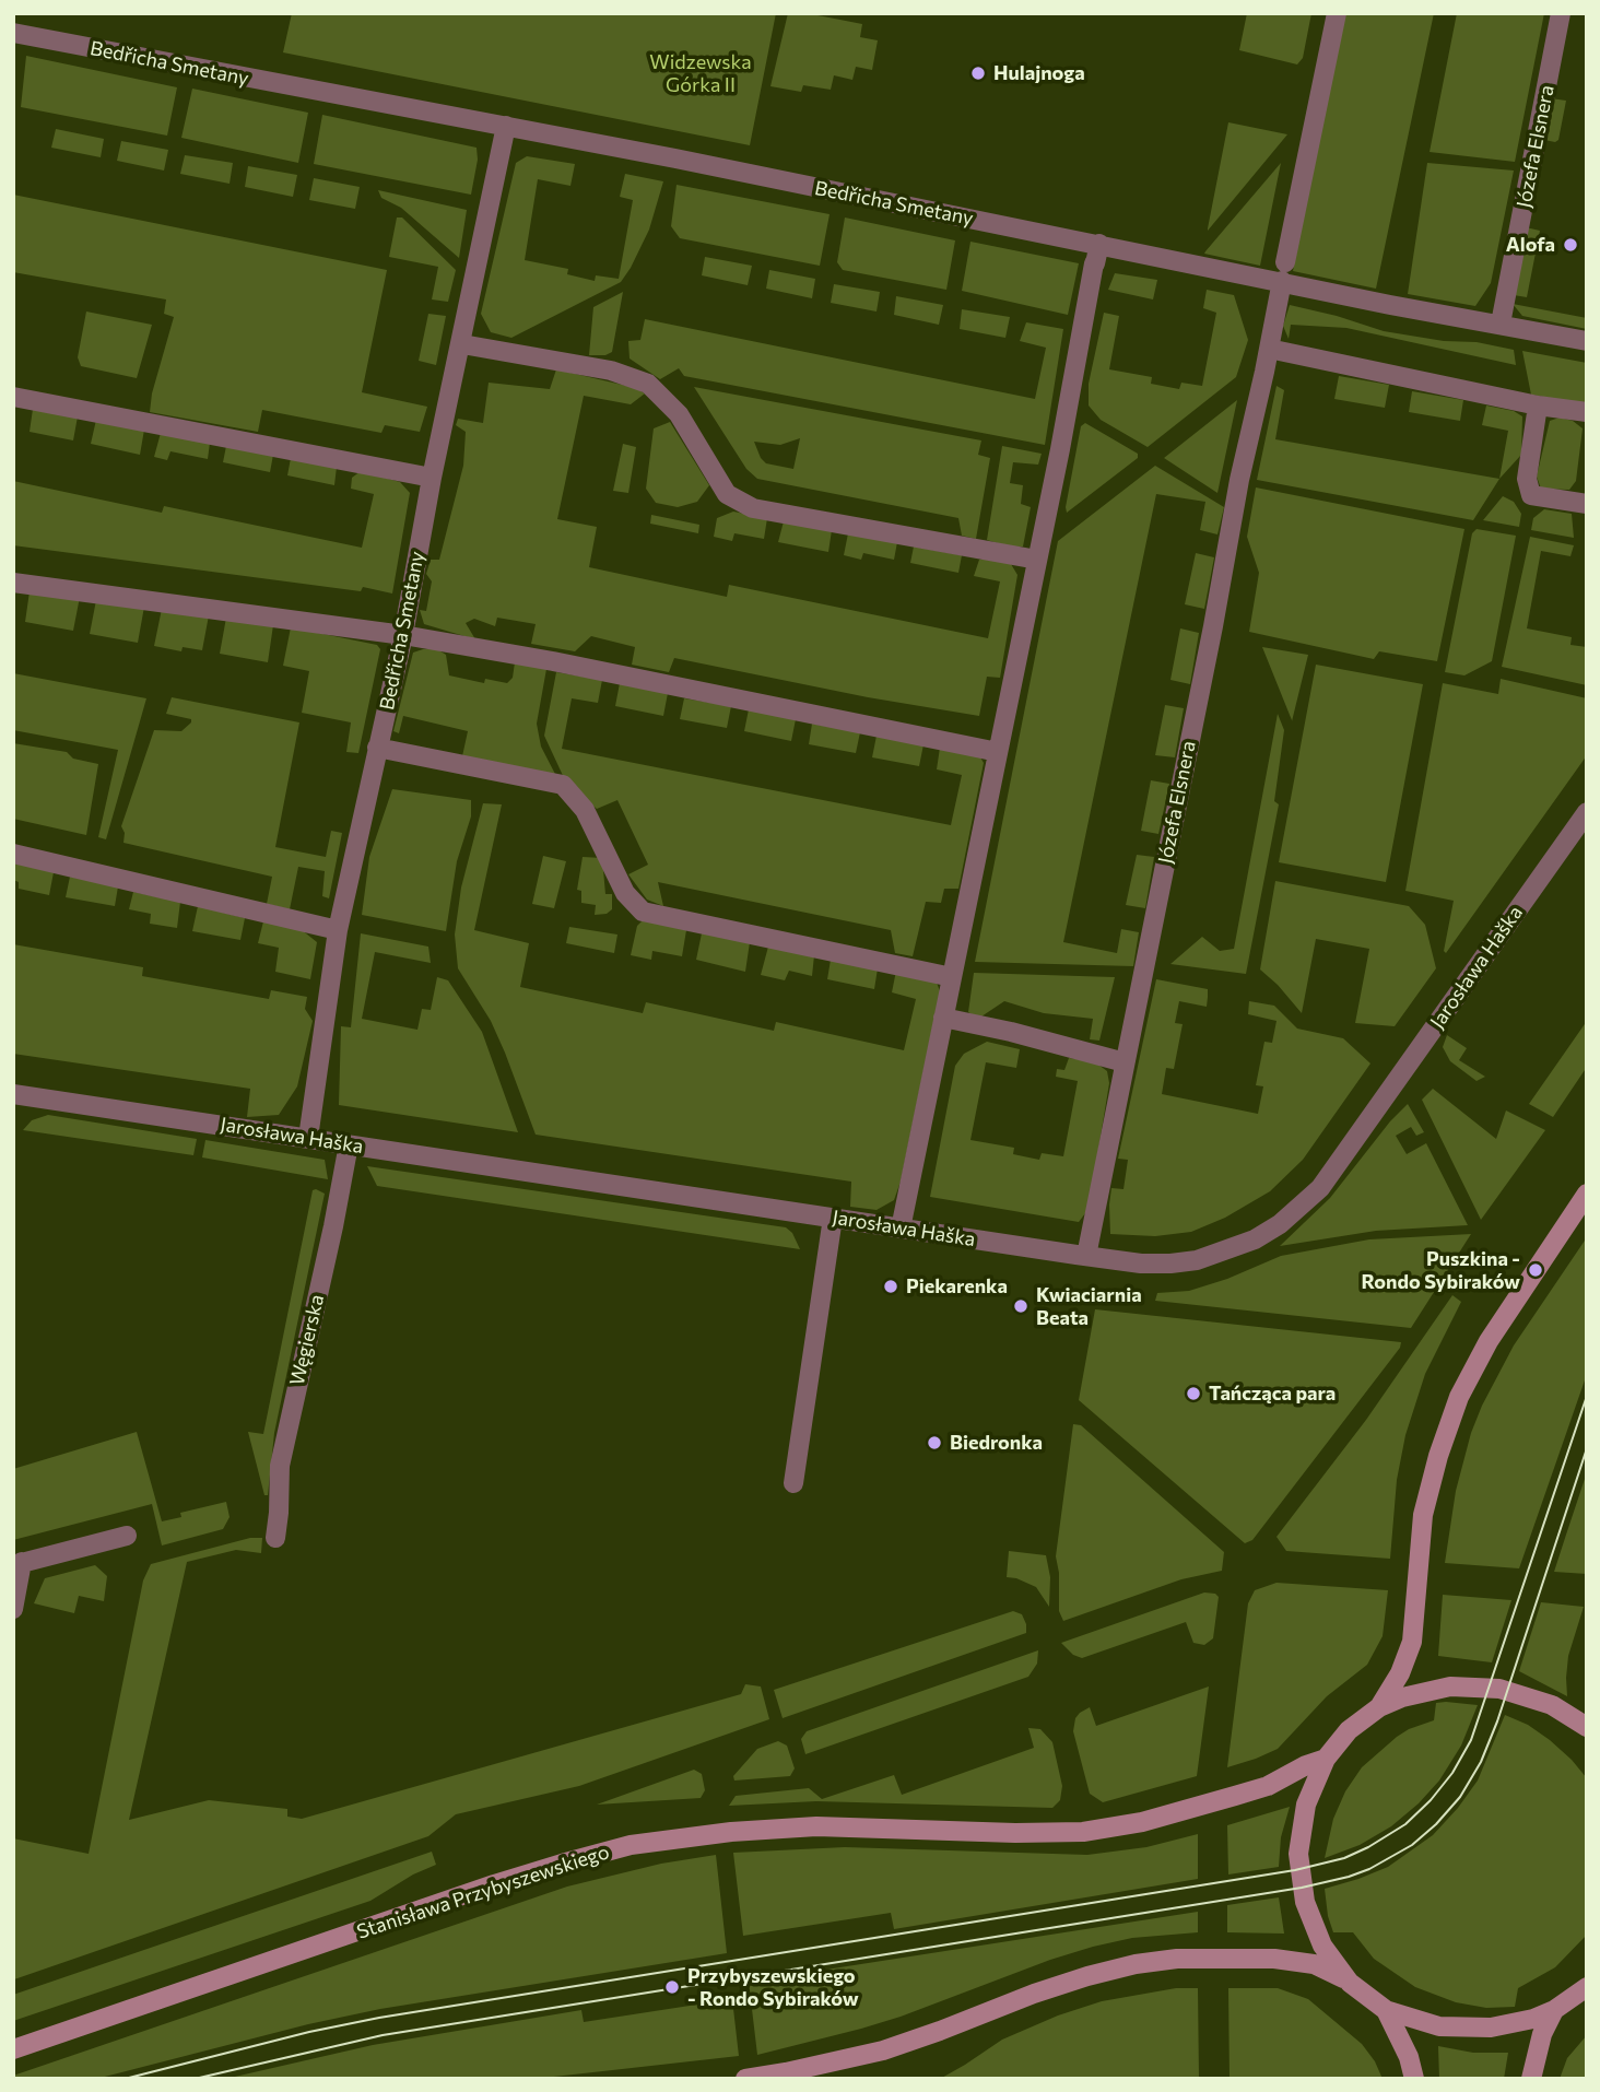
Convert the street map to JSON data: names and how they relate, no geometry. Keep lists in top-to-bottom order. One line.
{"streets":{"main road":["Stanisława Przybyszewskiego"],"street":["Bedřicha Smetany","Józefa Elsnera","Jarosława Haška","Węgierska"]},"crossings":[["Bedřicha Smetany","Józefa Elsnera"],["Bedřicha Smetany","Jarosława Haška"],["Józefa Elsnera","Jarosława Haška"],["Jarosława Haška","Węgierska"]],"parks":["Widzewska Górka II"],"places":["Hulajnoga","Alofa","Puszkina - Rondo Sybiraków","Piekarenka","Kwiaciarnia Beata","Tańcząca para","Biedronka","Przybyszewskiego - Rondo Sybiraków"]}
